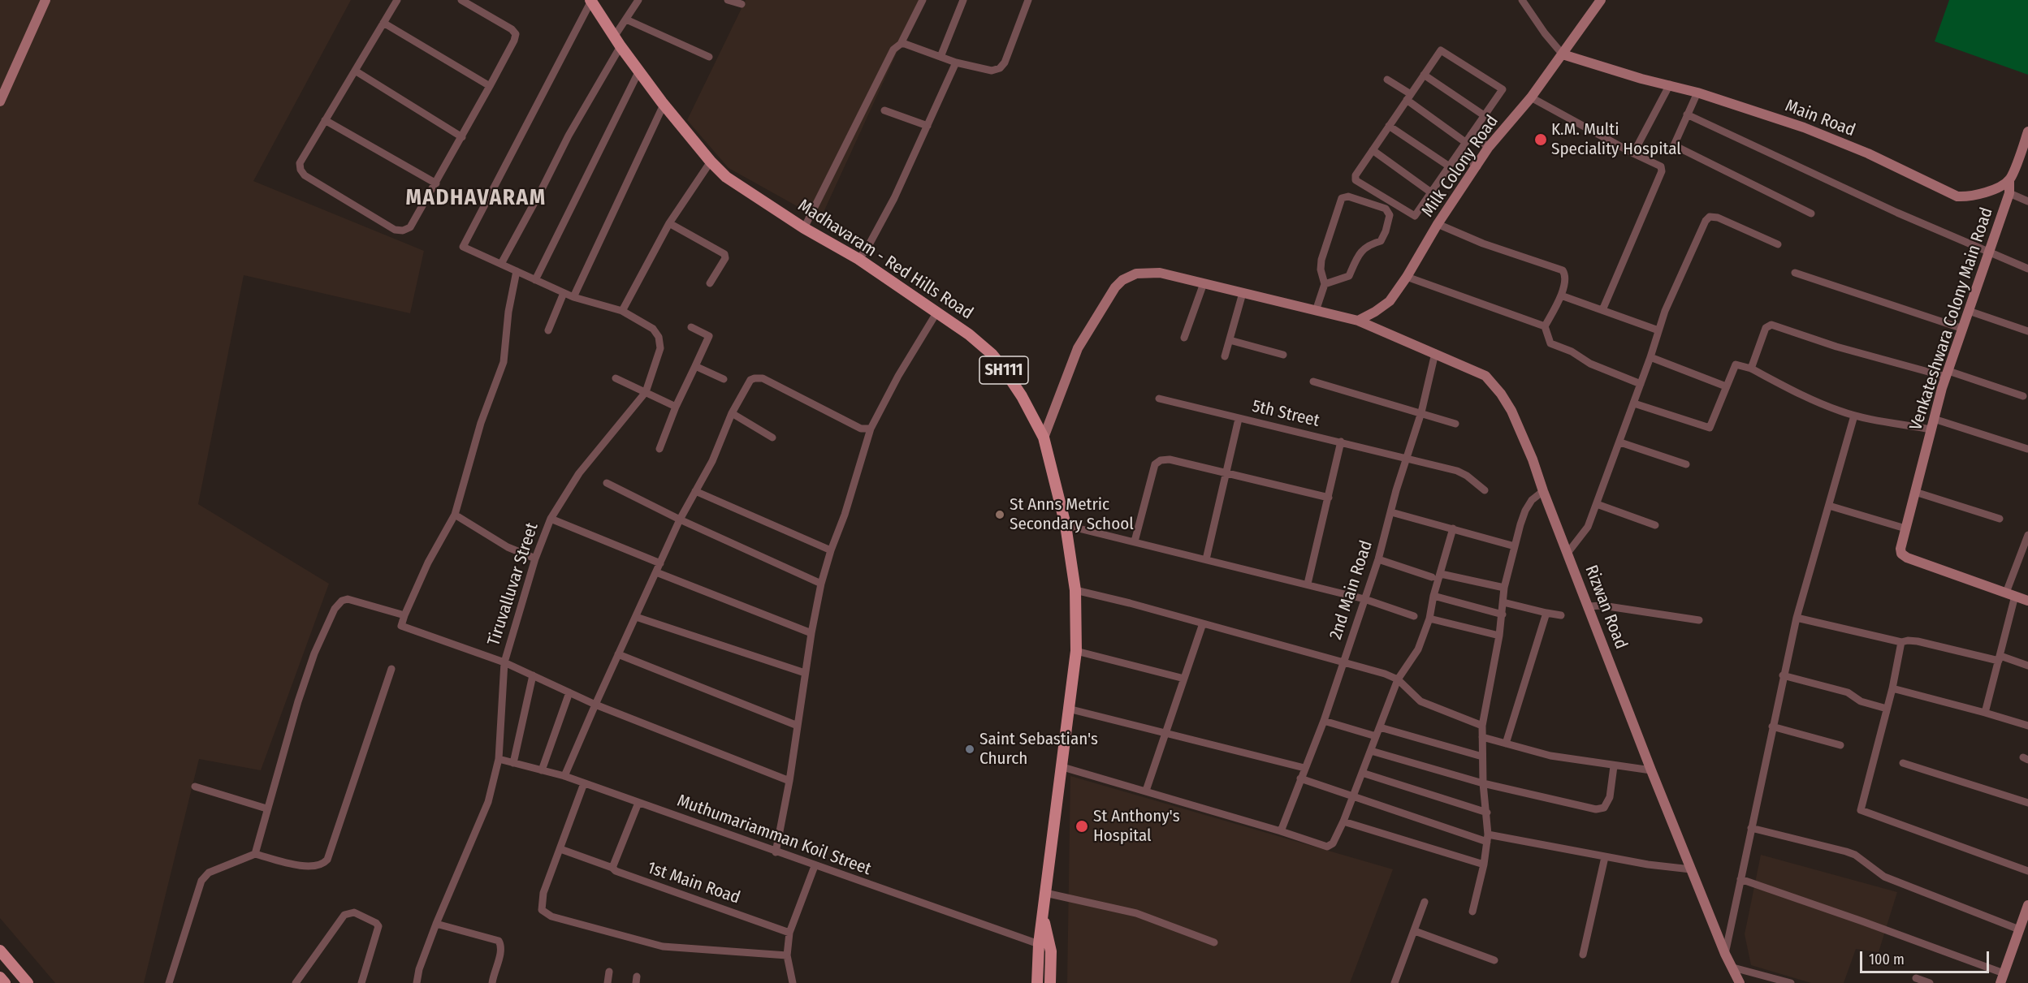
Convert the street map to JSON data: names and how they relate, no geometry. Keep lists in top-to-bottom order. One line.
{"streets":{"main road":["Madhavaram - Red Hills Road","SH111"],"street":["Main Road","Milk Colony Road","Venkateshwara Colony Main Road","5th Street","Tiruvalluvar Street","2nd Main Road","Rizwan Road","Muthumariamman Koil Street","1st Main Road"]},"crossings":[["Main Road","Milk Colony Road"],["Main Road","Venkateshwara Colony Main Road"],["Milk Colony Road","Rizwan Road"],["Madhavaram - Red Hills Road","Rizwan Road"],["Madhavaram - Red Hills Road","Muthumariamman Koil Street"],["5th Street","2nd Main Road"],["Tiruvalluvar Street","Muthumariamman Koil Street"],["2nd Main Road","Rizwan Road"]],"districts":["MADHAVARAM"],"places":["K.M. Multi Speciality Hospital","St Anns Metric Secondary School","Saint Sebastian's Church","St Anthony's Hospital"],"scale_bar":"100 m"}
